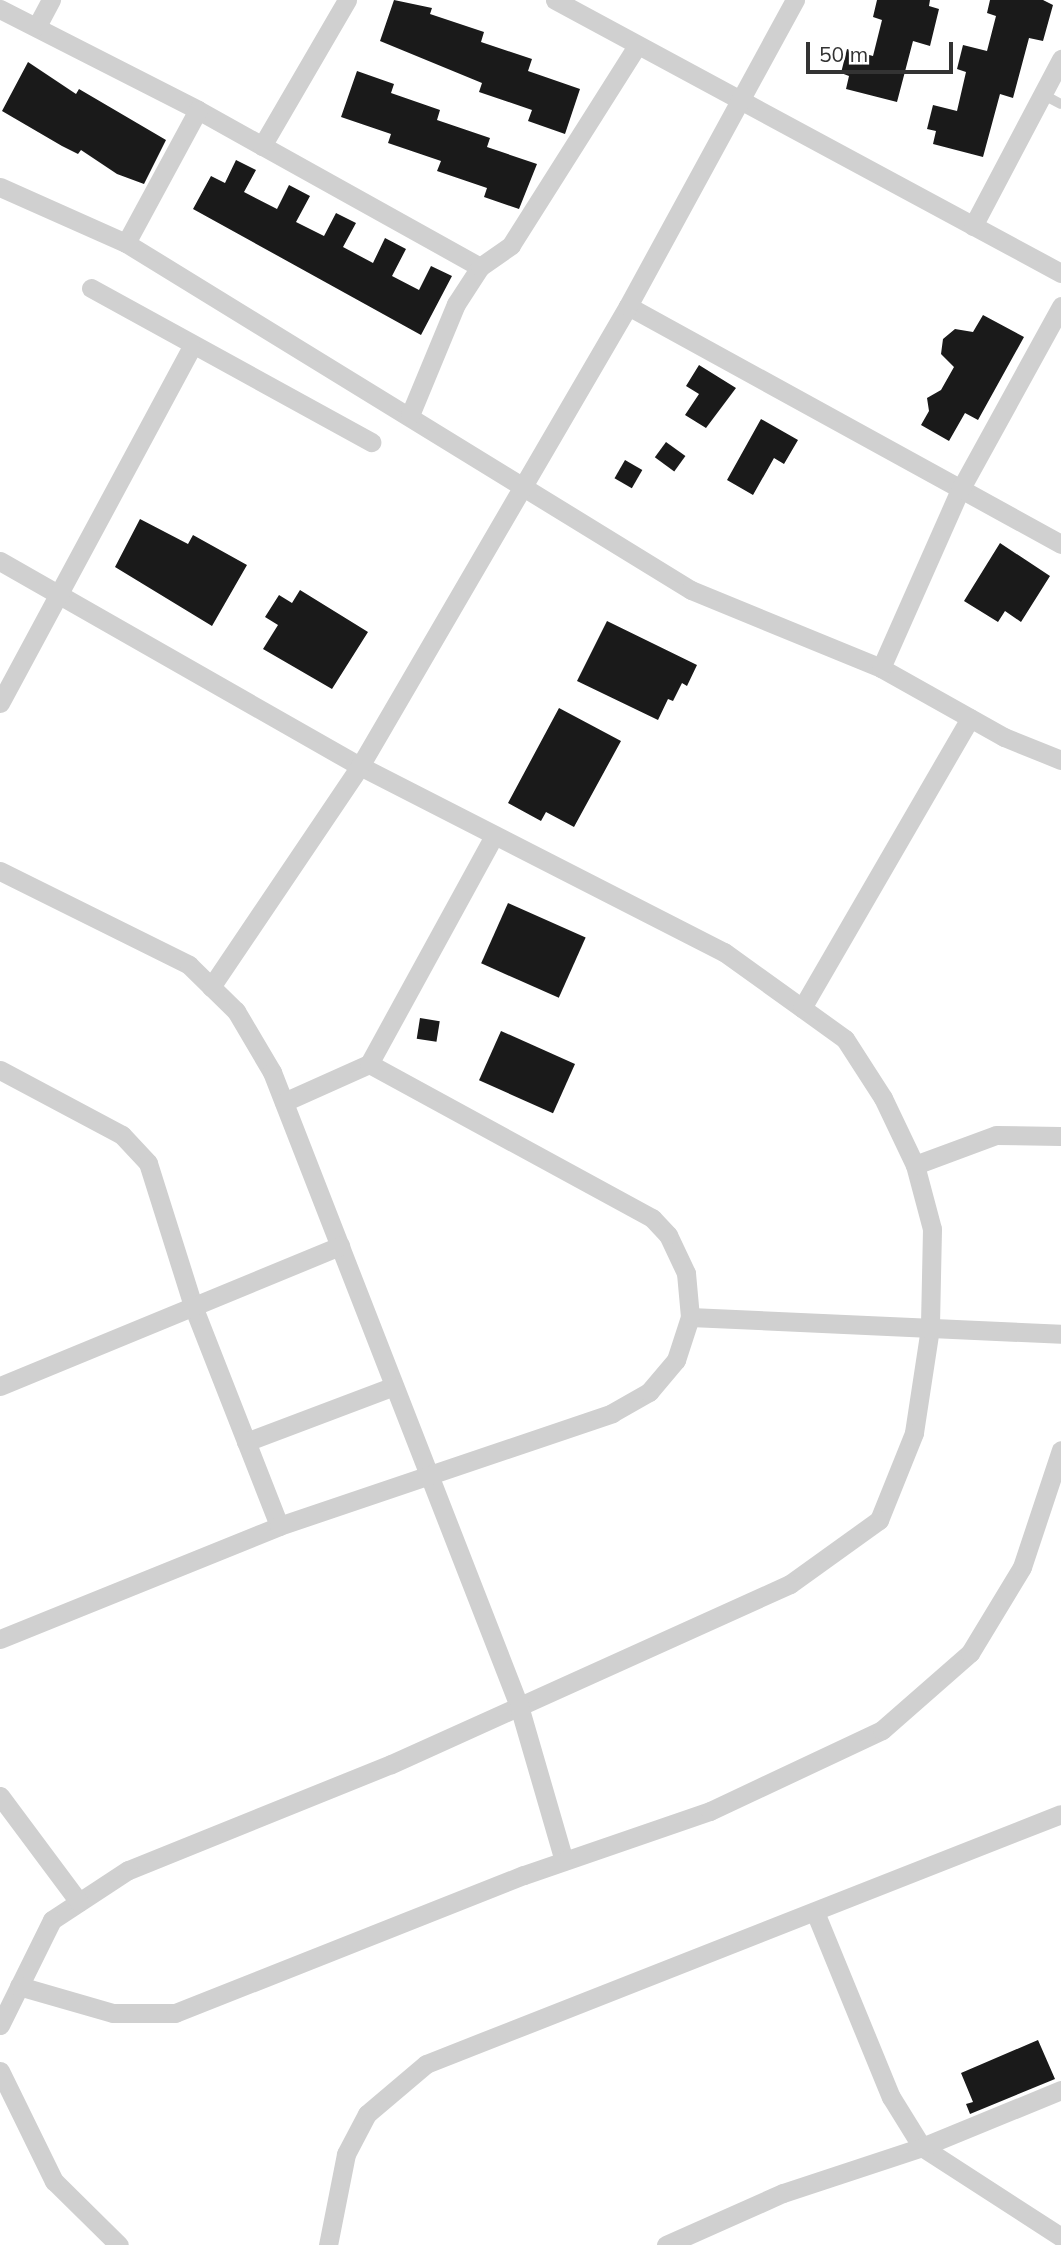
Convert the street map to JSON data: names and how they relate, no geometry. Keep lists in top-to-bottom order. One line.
{"scale_bar":"50 m"}
